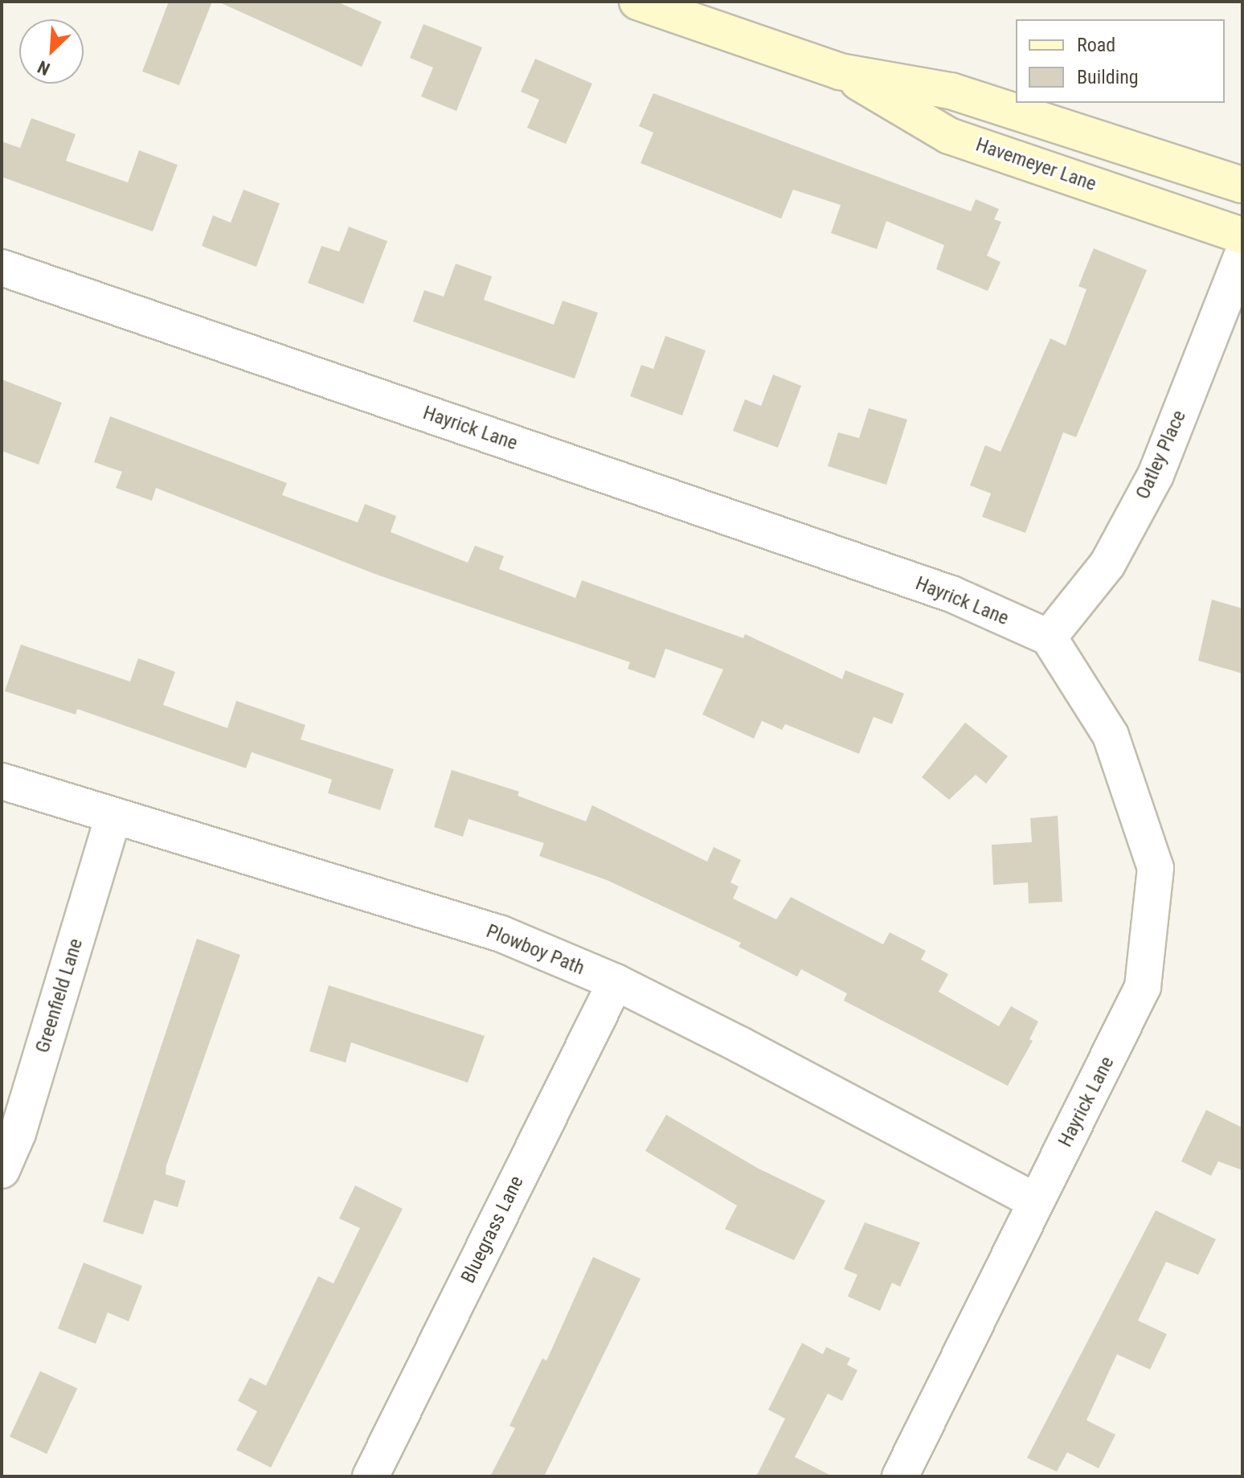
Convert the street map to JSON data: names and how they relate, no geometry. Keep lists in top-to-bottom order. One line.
{"streets":{"street":["Havemeyer Lane","Hayrick Lane","Oatley Place","Plowboy Path","Greenfield Lane","Bluegrass Lane"]},"crossings":[["Hayrick Lane","Oatley Place"],["Hayrick Lane","Plowboy Path"],["Plowboy Path","Greenfield Lane"],["Plowboy Path","Bluegrass Lane"]],"legend":["Road","Building"],"north":"bottom left"}
